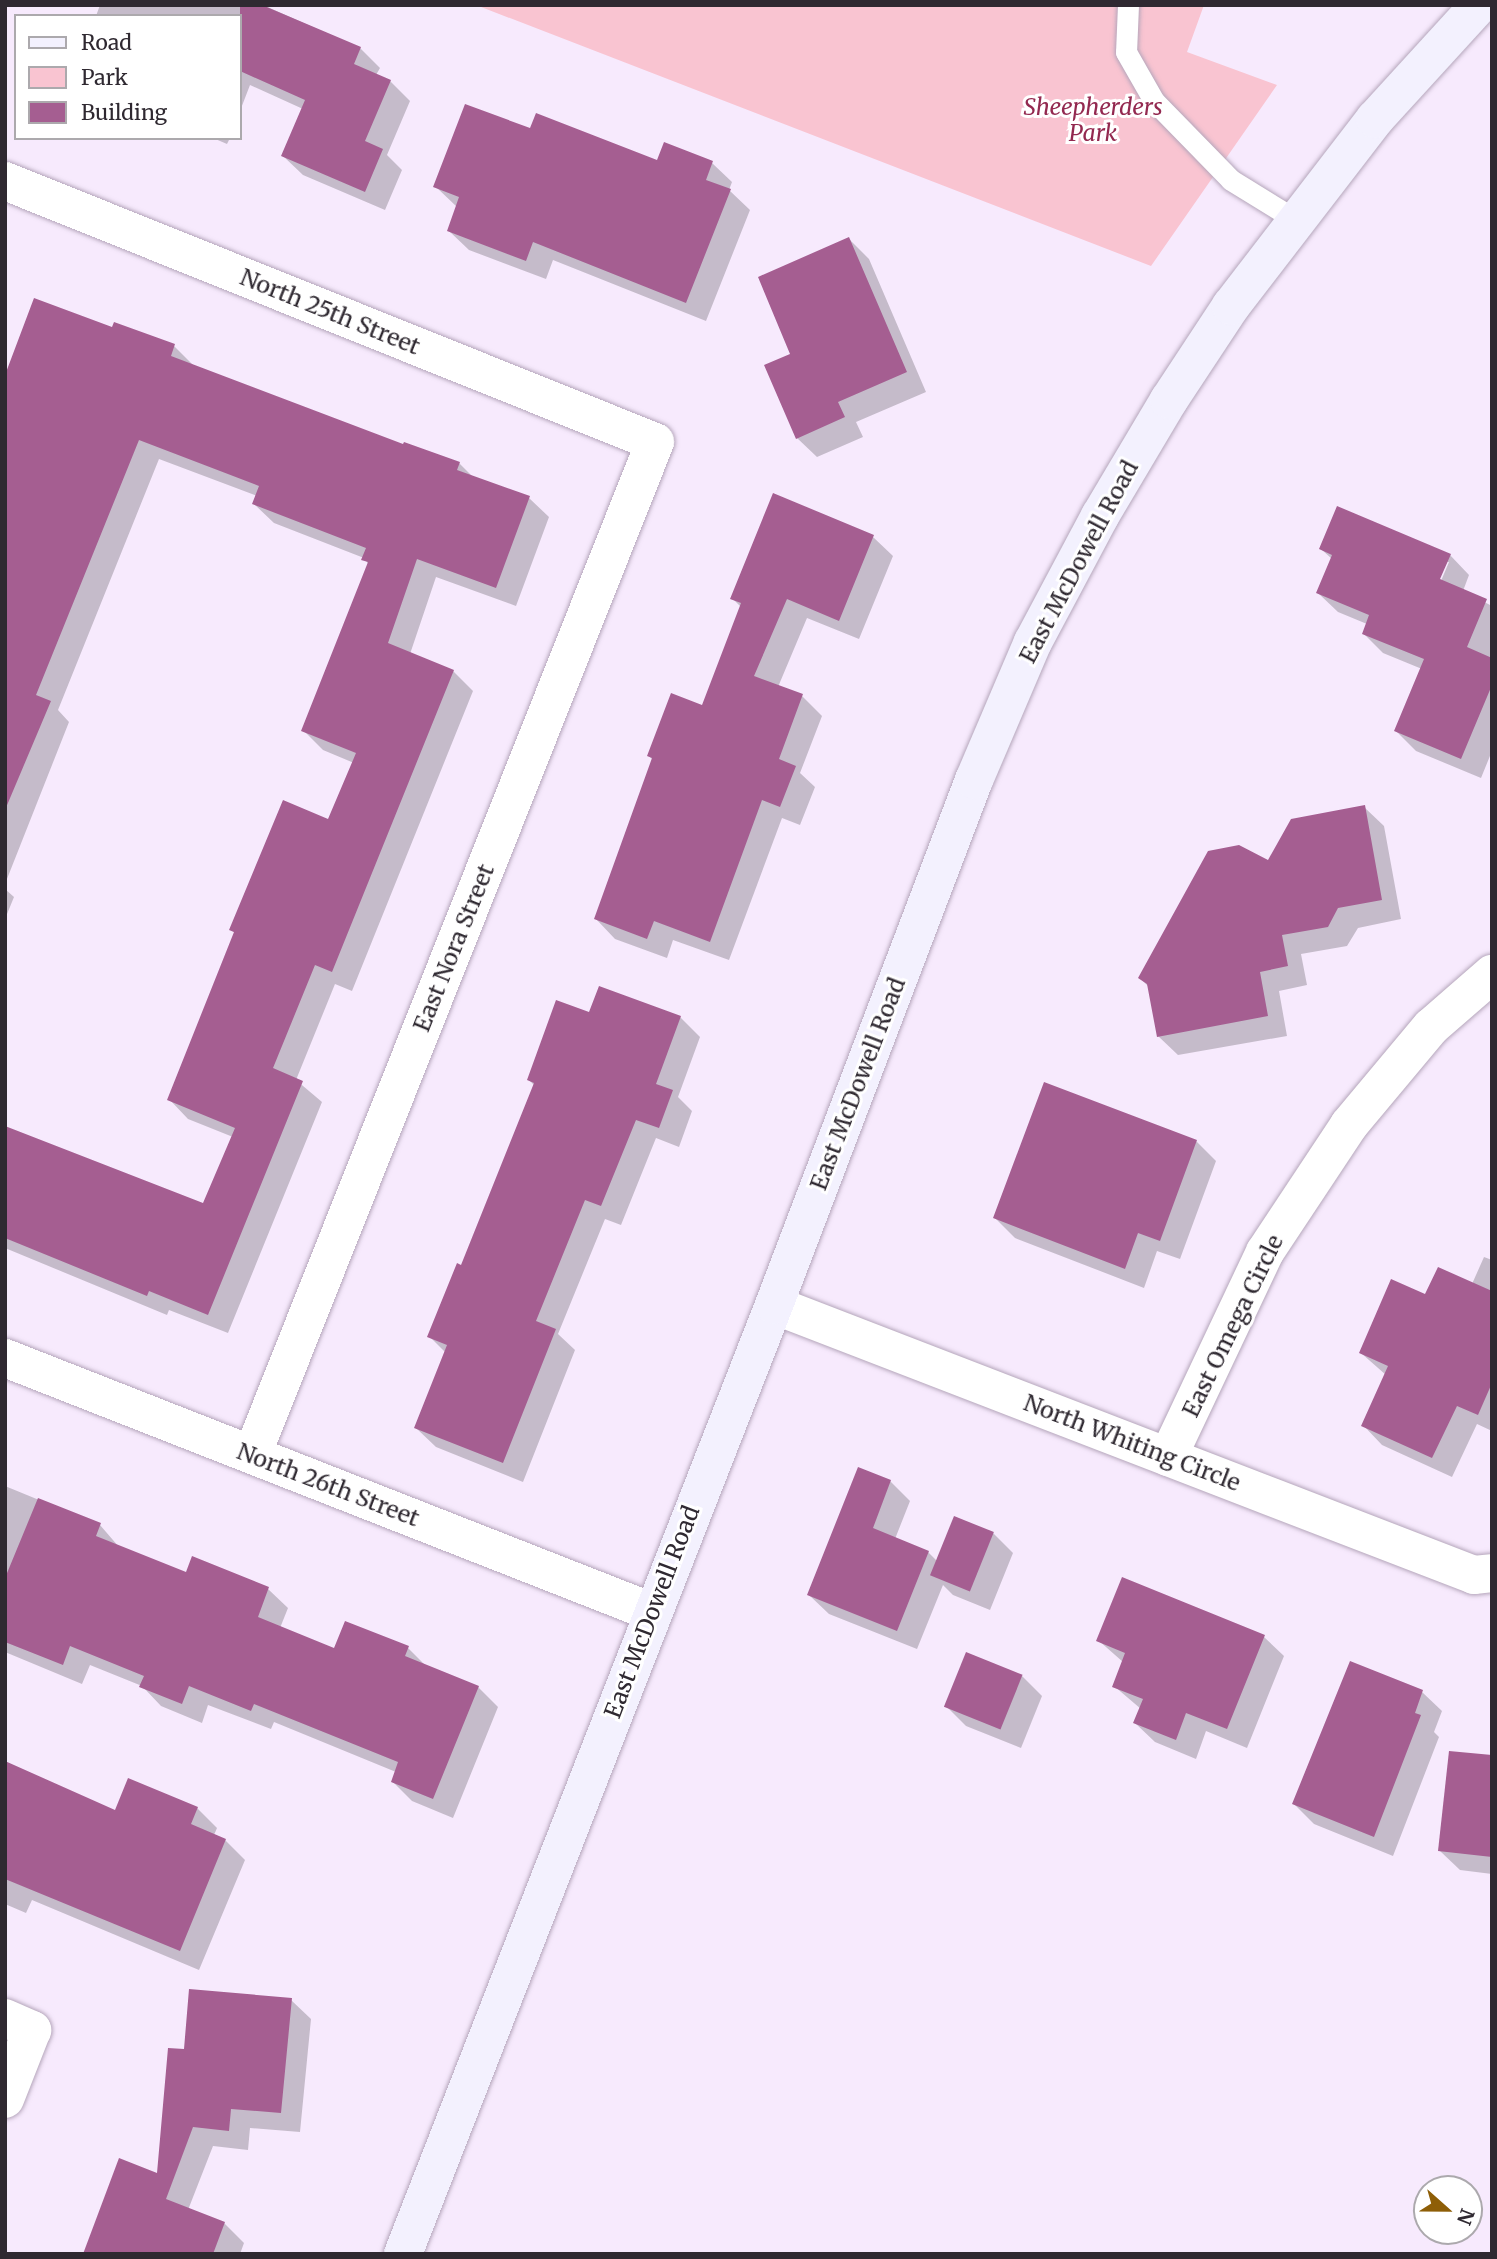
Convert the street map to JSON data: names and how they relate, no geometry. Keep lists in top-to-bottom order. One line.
{"streets":{"main road":["East McDowell Road"],"street":["North 25th Street","East Nora Street","East Omega Circle","North Whiting Circle","North 26th Street"]},"crossings":[["North 25th Street","East Nora Street"],["East McDowell Road","North Whiting Circle"],["East McDowell Road","North 26th Street"],["East Nora Street","North 26th Street"],["East Omega Circle","North Whiting Circle"]],"parks":["Sheepherders Park"],"legend":["Road","Park","Building"],"north":"right"}
